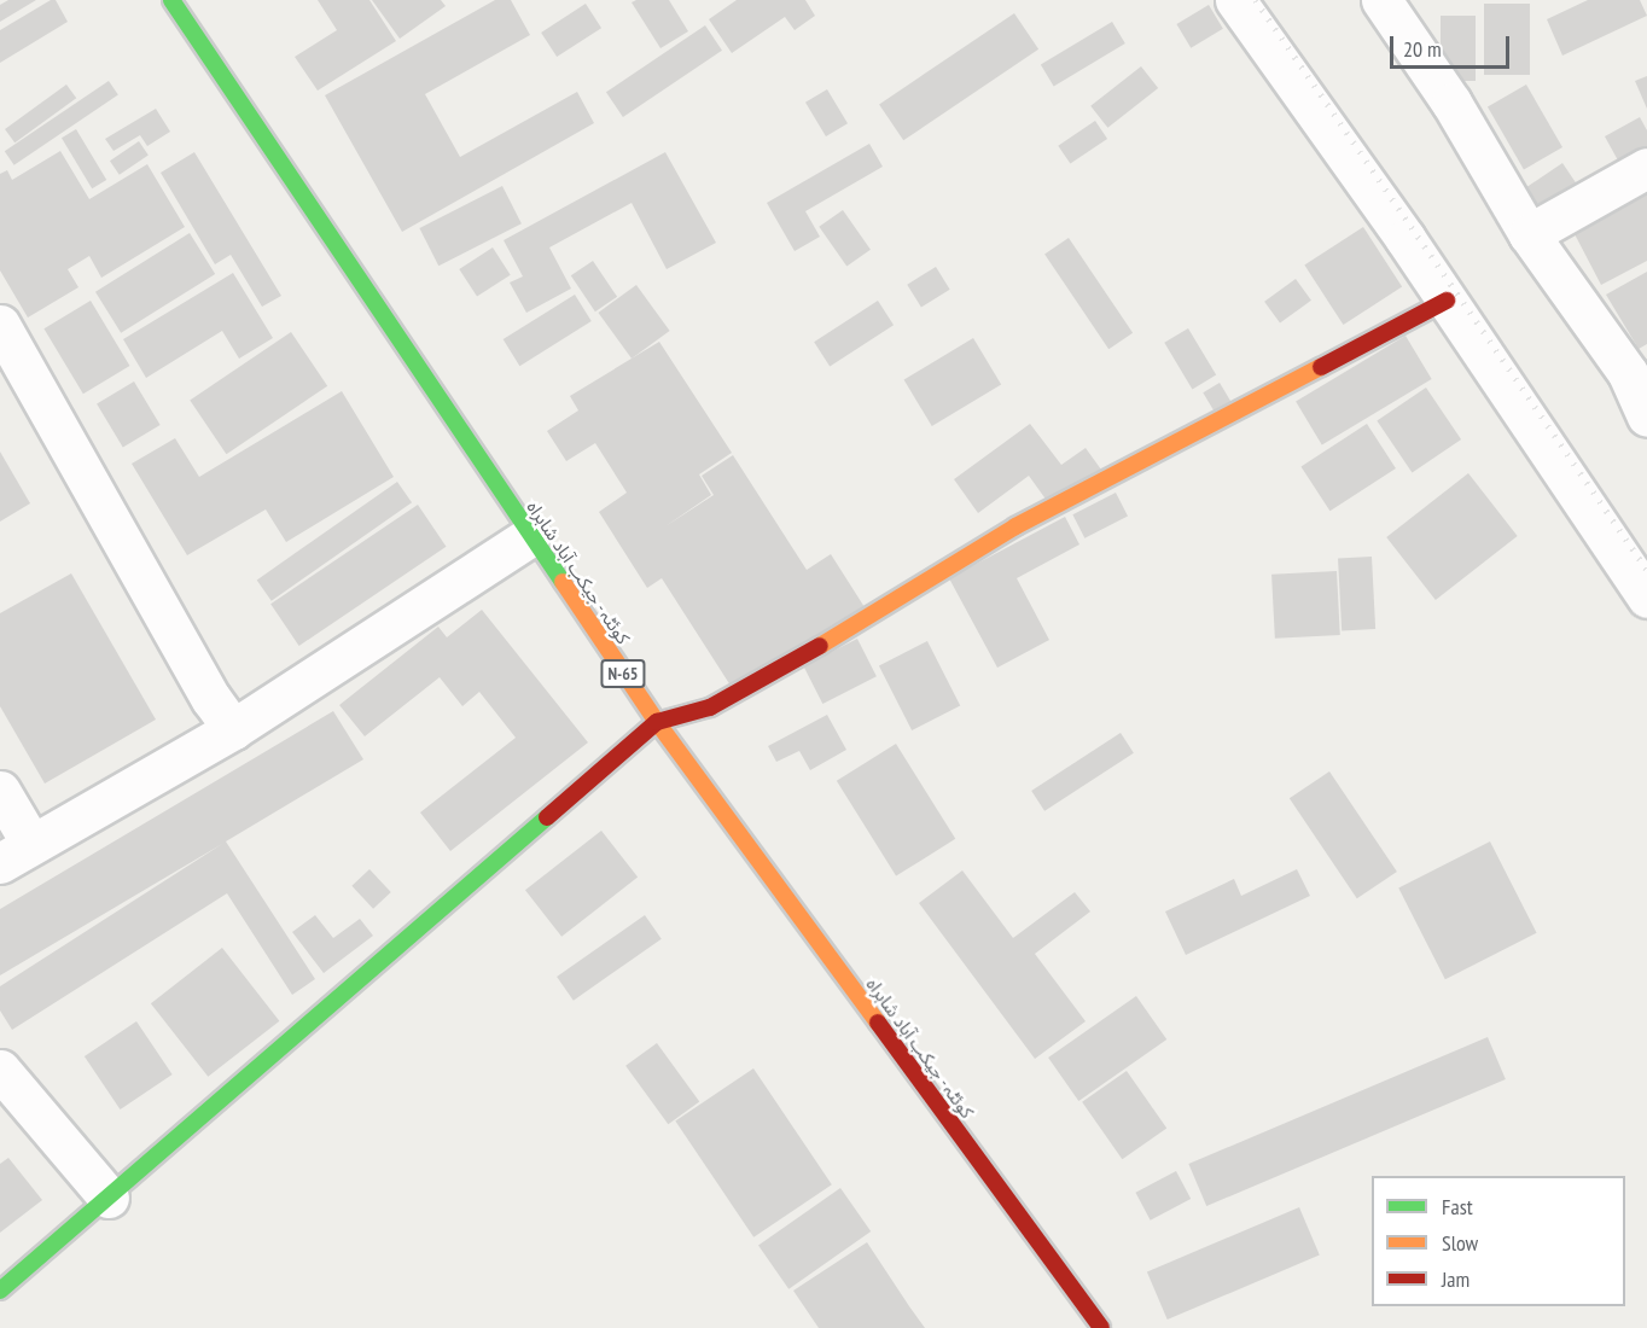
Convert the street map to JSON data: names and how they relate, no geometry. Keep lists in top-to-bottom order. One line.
{"streets":{"main road":["کوئٹہ - جیکب آباد شاہراہ","N-65"]},"legend":["Fast","Slow","Jam"],"scale_bar":"20 m"}
